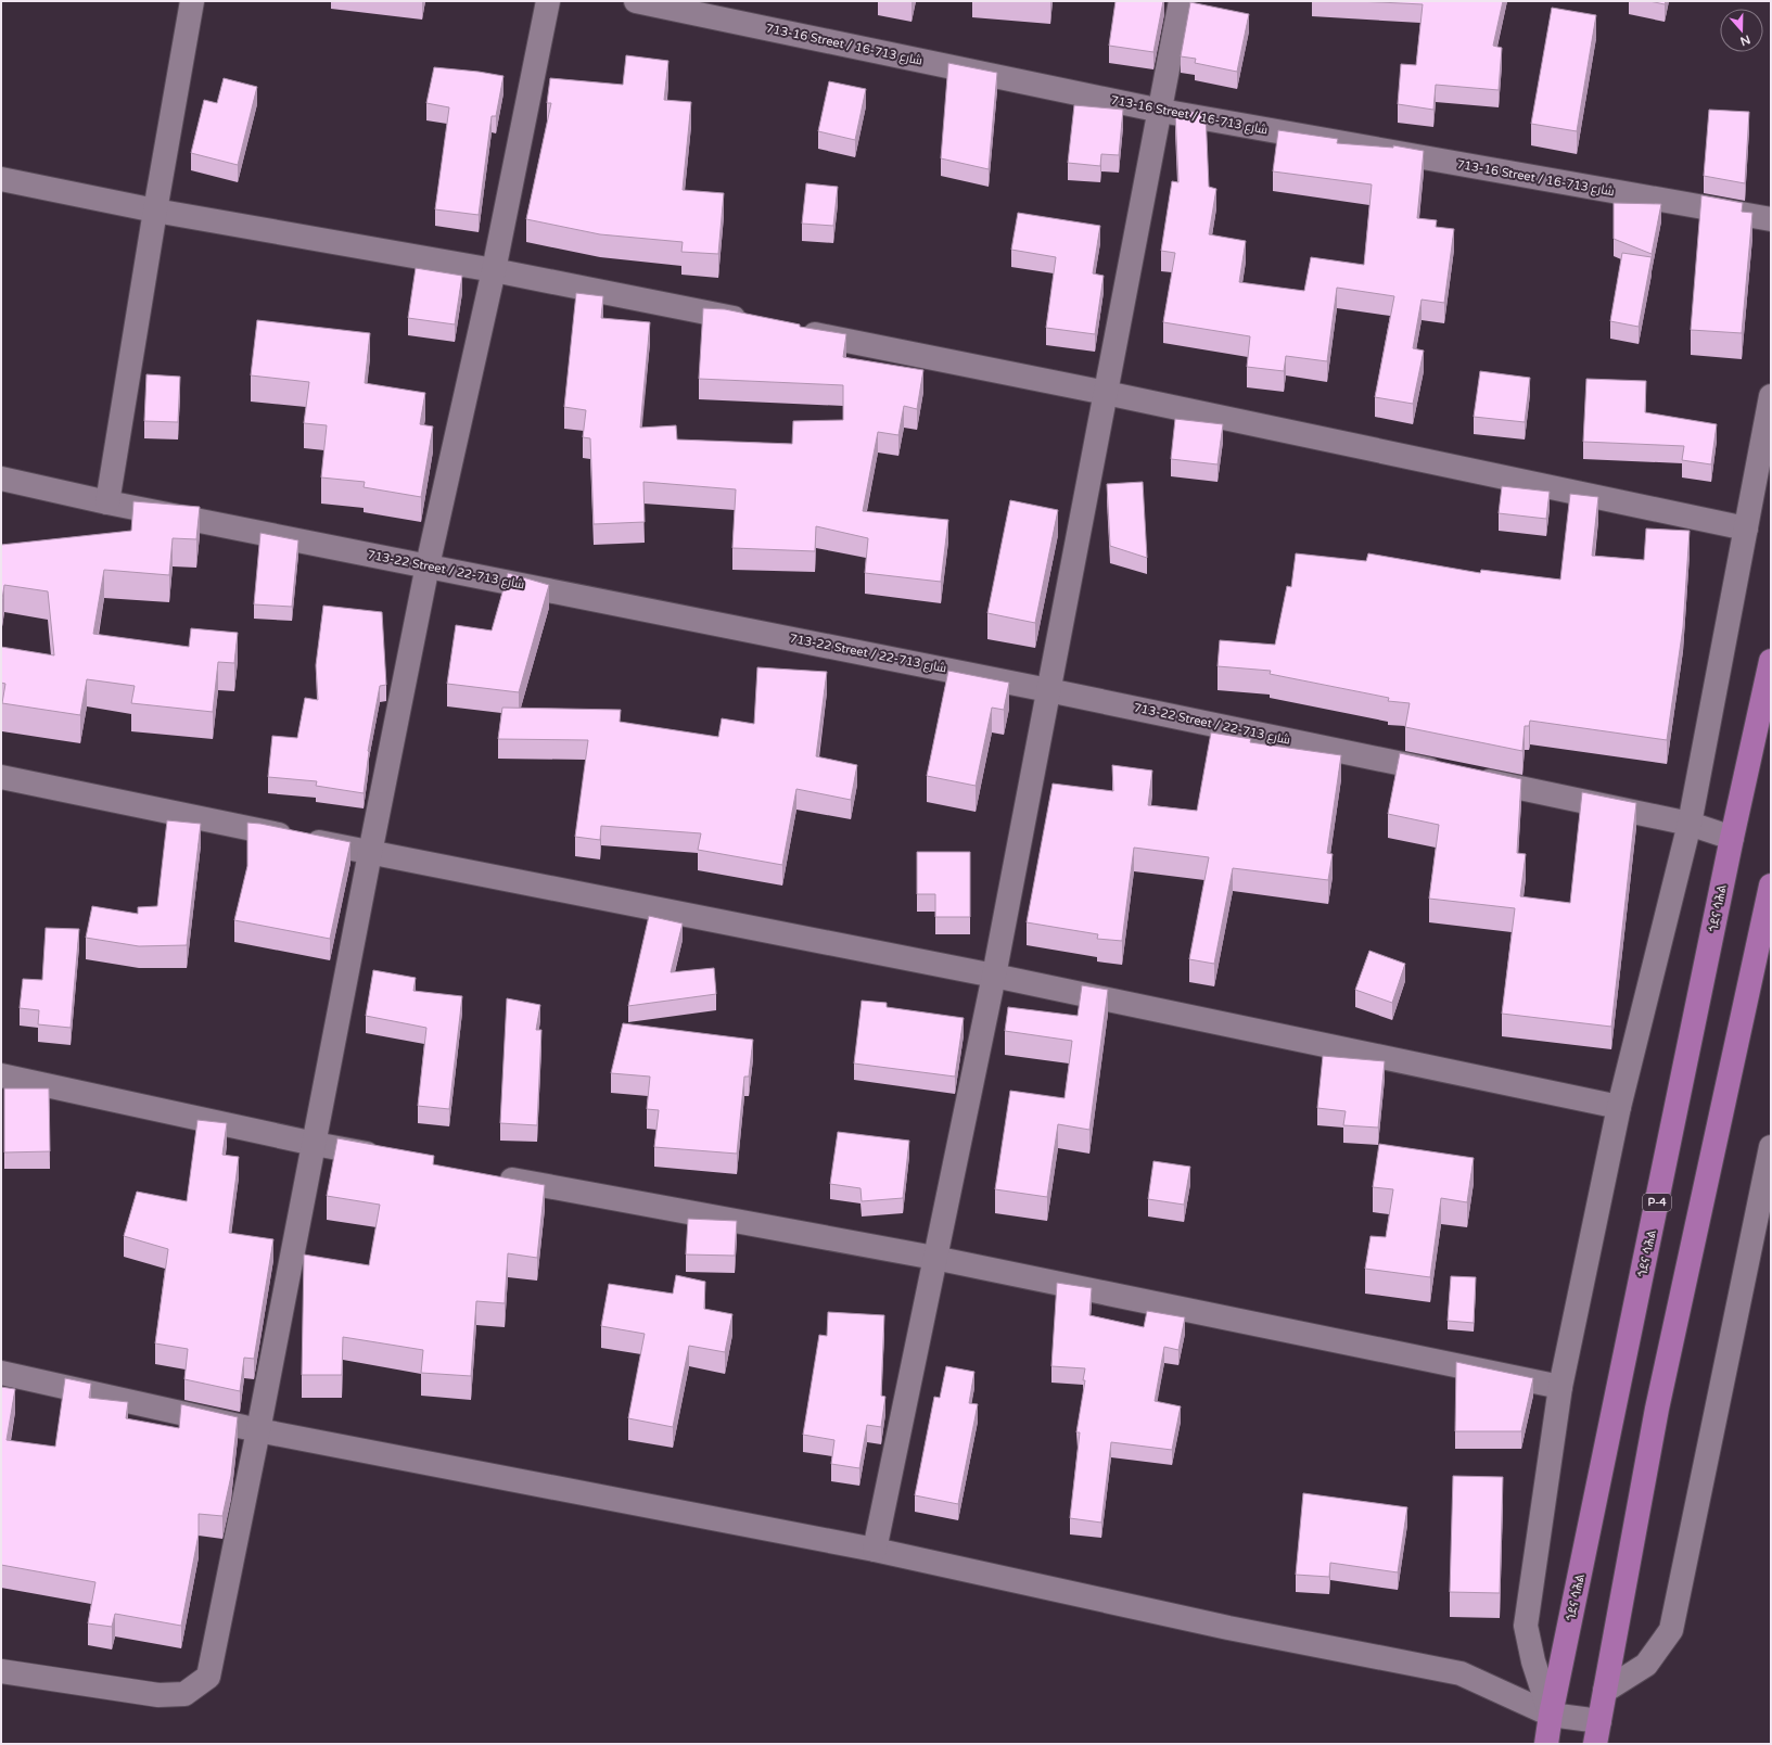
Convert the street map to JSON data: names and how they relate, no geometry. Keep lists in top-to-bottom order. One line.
{"streets":{"highway":["ጎደና ሳሕል","P-4"],"street":["713-16 Street / شارع 713-16","713-22 Street / شارع 713-22"]},"crossings":[["713-22 Street / شارع 713-22","ጎደና ሳሕል"]],"north":"bottom"}
